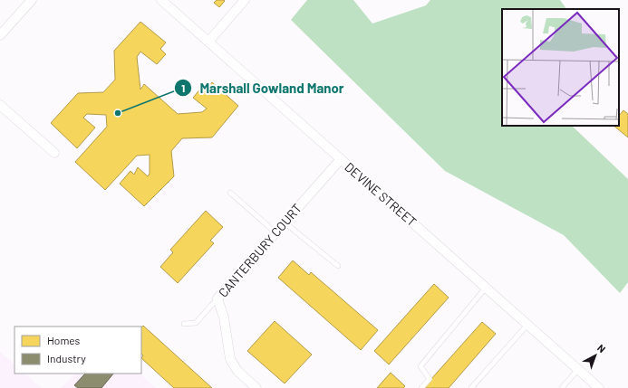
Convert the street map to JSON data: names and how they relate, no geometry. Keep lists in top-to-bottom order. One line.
{"streets":{"street":["DEVINE STREET","CANTERBURY COURT"]},"crossings":[["DEVINE STREET","CANTERBURY COURT"]],"places":["Marshall Gowland Manor"],"legend":["Homes","Industry"],"north":"top right"}
